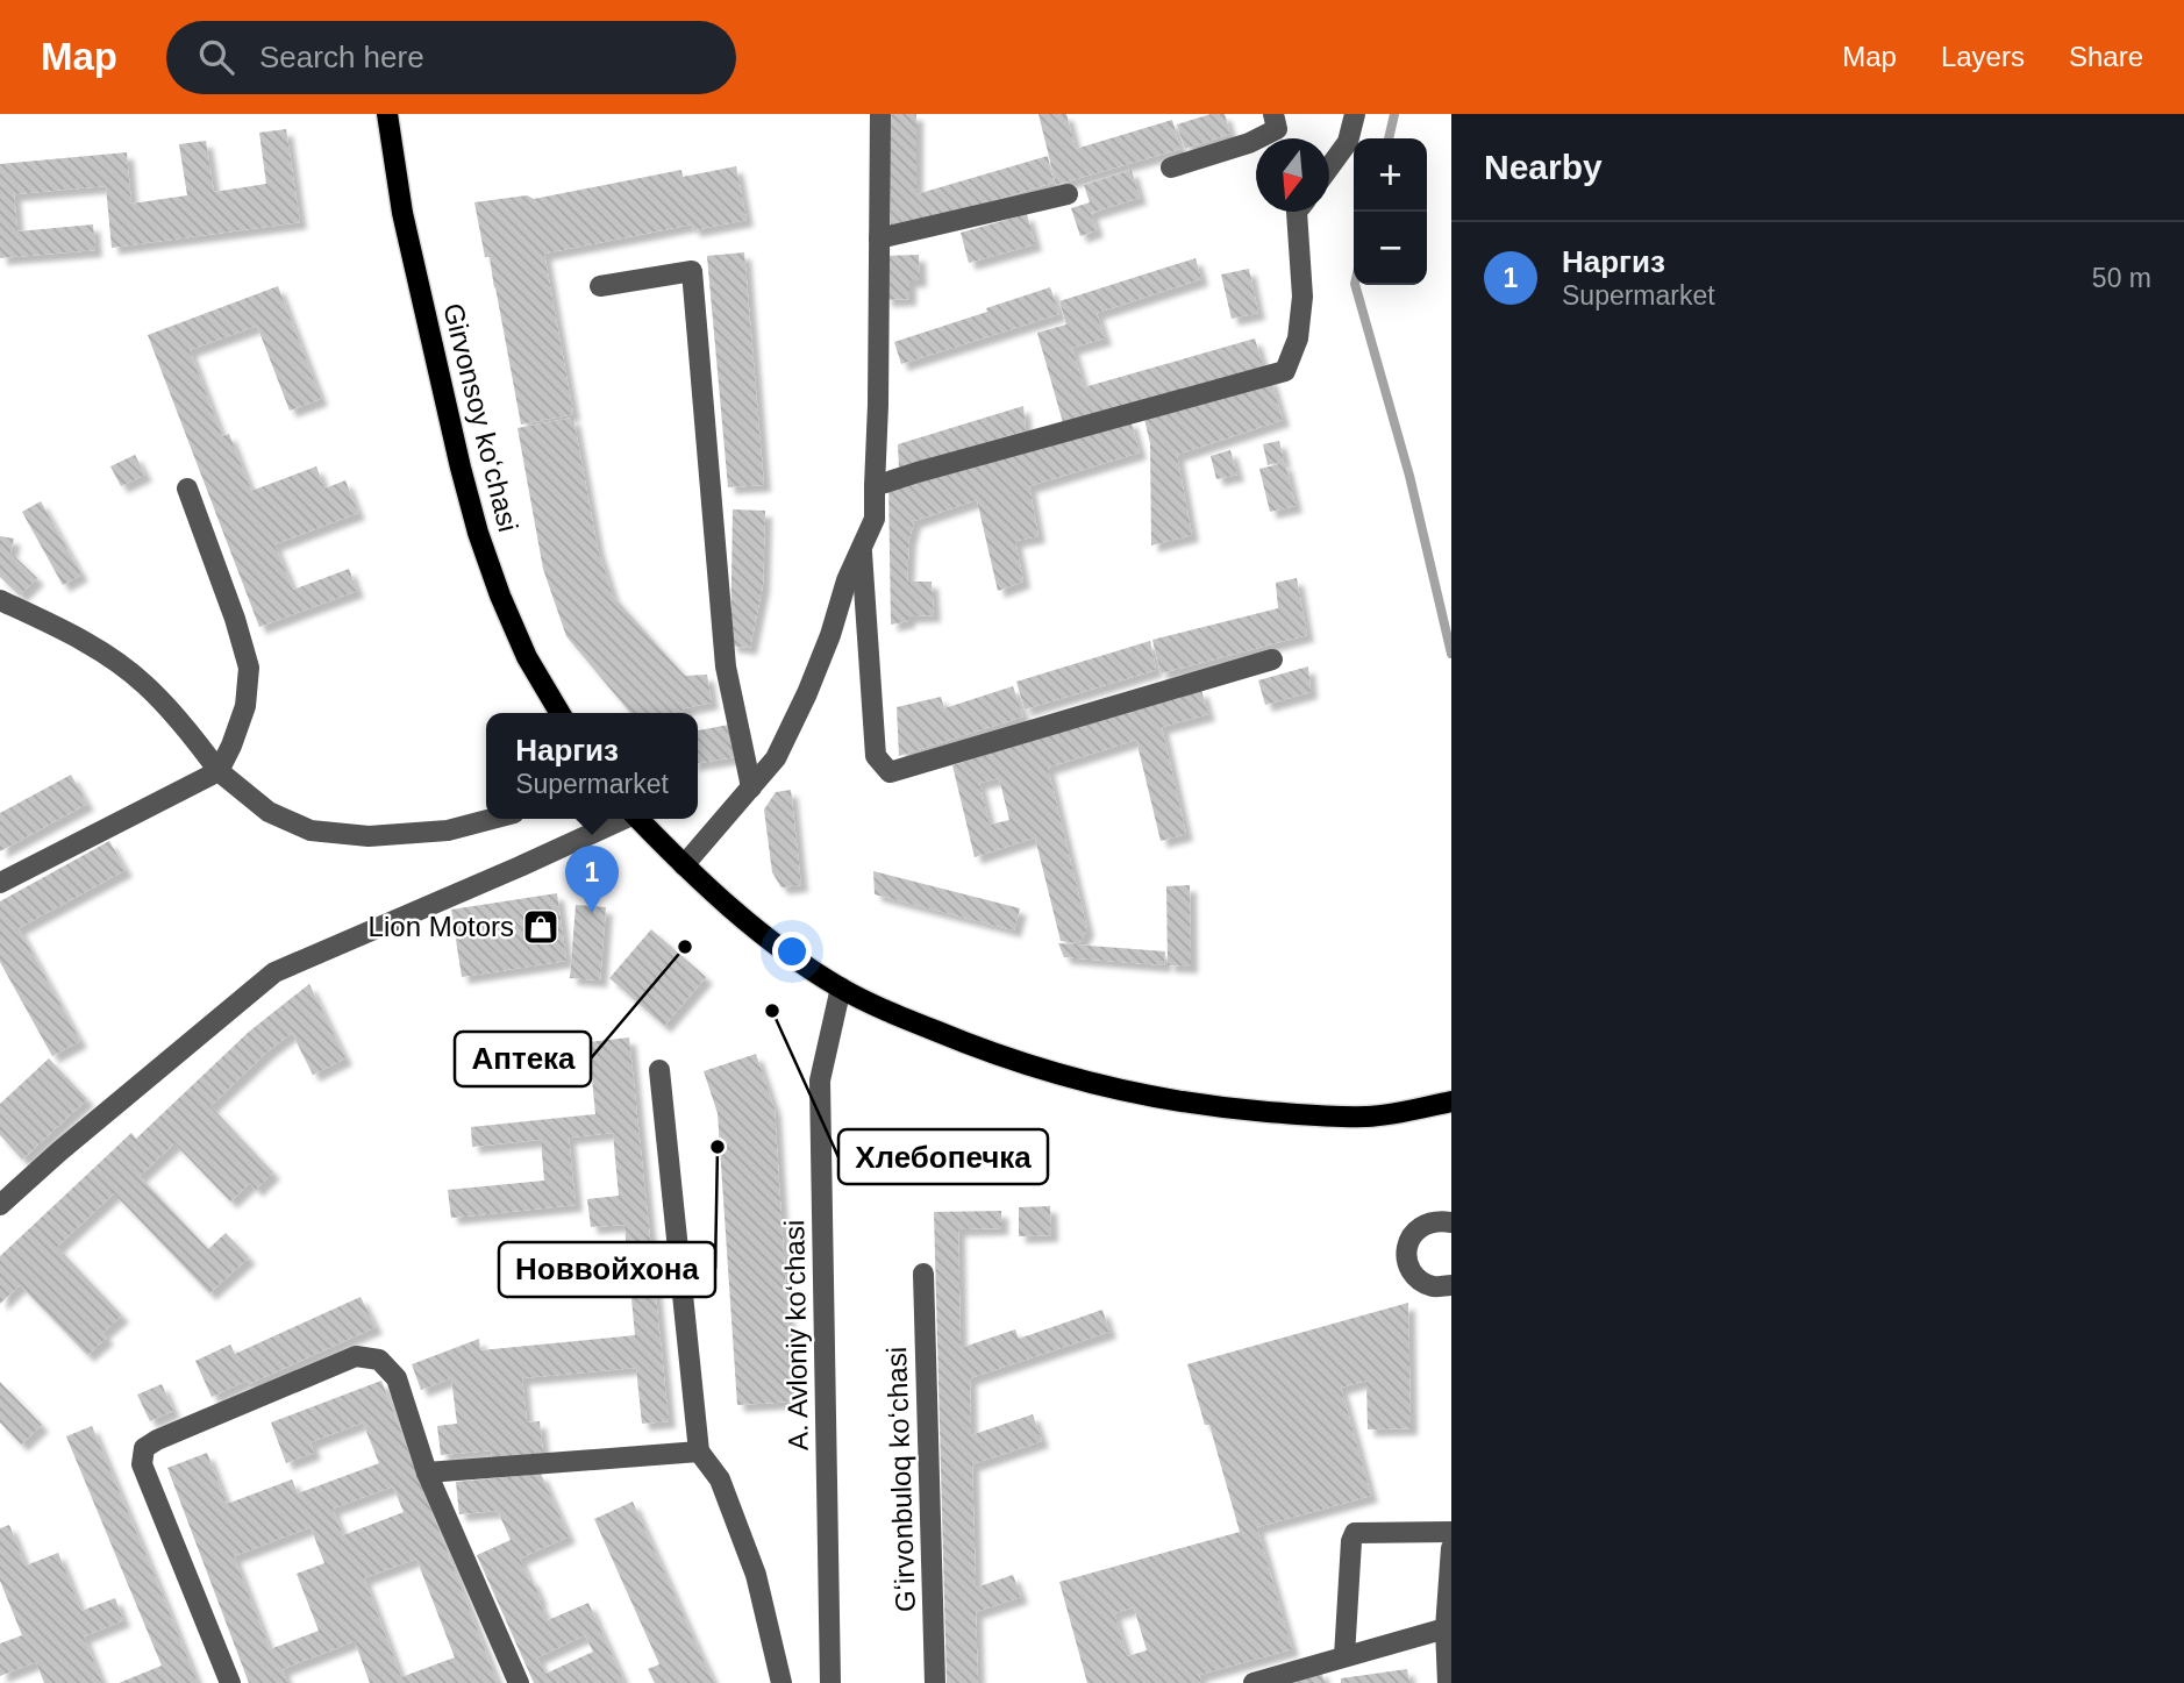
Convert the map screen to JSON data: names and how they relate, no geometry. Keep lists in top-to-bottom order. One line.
{"streets":{"main road":["Girvonsoy koʻchasi"],"street":["A. Avloniy ko‘chasi","Gʻirvonbuloq koʻchasi"]},"places":{"shop":["Lion Motors"],"other":["Аптека","Хлебопечка","Новвойхона"]},"north":"bottom","page":{"header":"Map","search":"Search here","nav":["Map","Layers","Share"],"heading":"Nearby","map_buttons":["+","−"],"list":[{"mark":"1","name":"Наргиз","note":"Supermarket","value":"50 m"}],"popup":["Наргиз","Supermarket"],"pins":"1"}}
